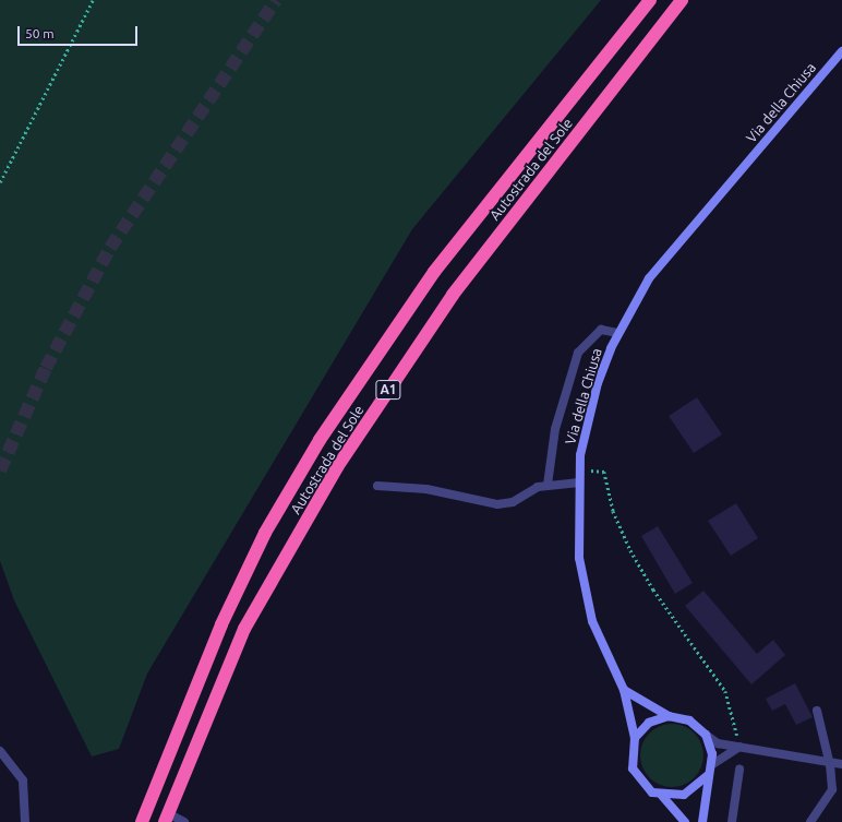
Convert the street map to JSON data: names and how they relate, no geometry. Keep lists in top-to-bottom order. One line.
{"streets":{"highway":["Autostrada del Sole","A1"],"main road":["Via della Chiusa"]},"scale_bar":"50 m"}
